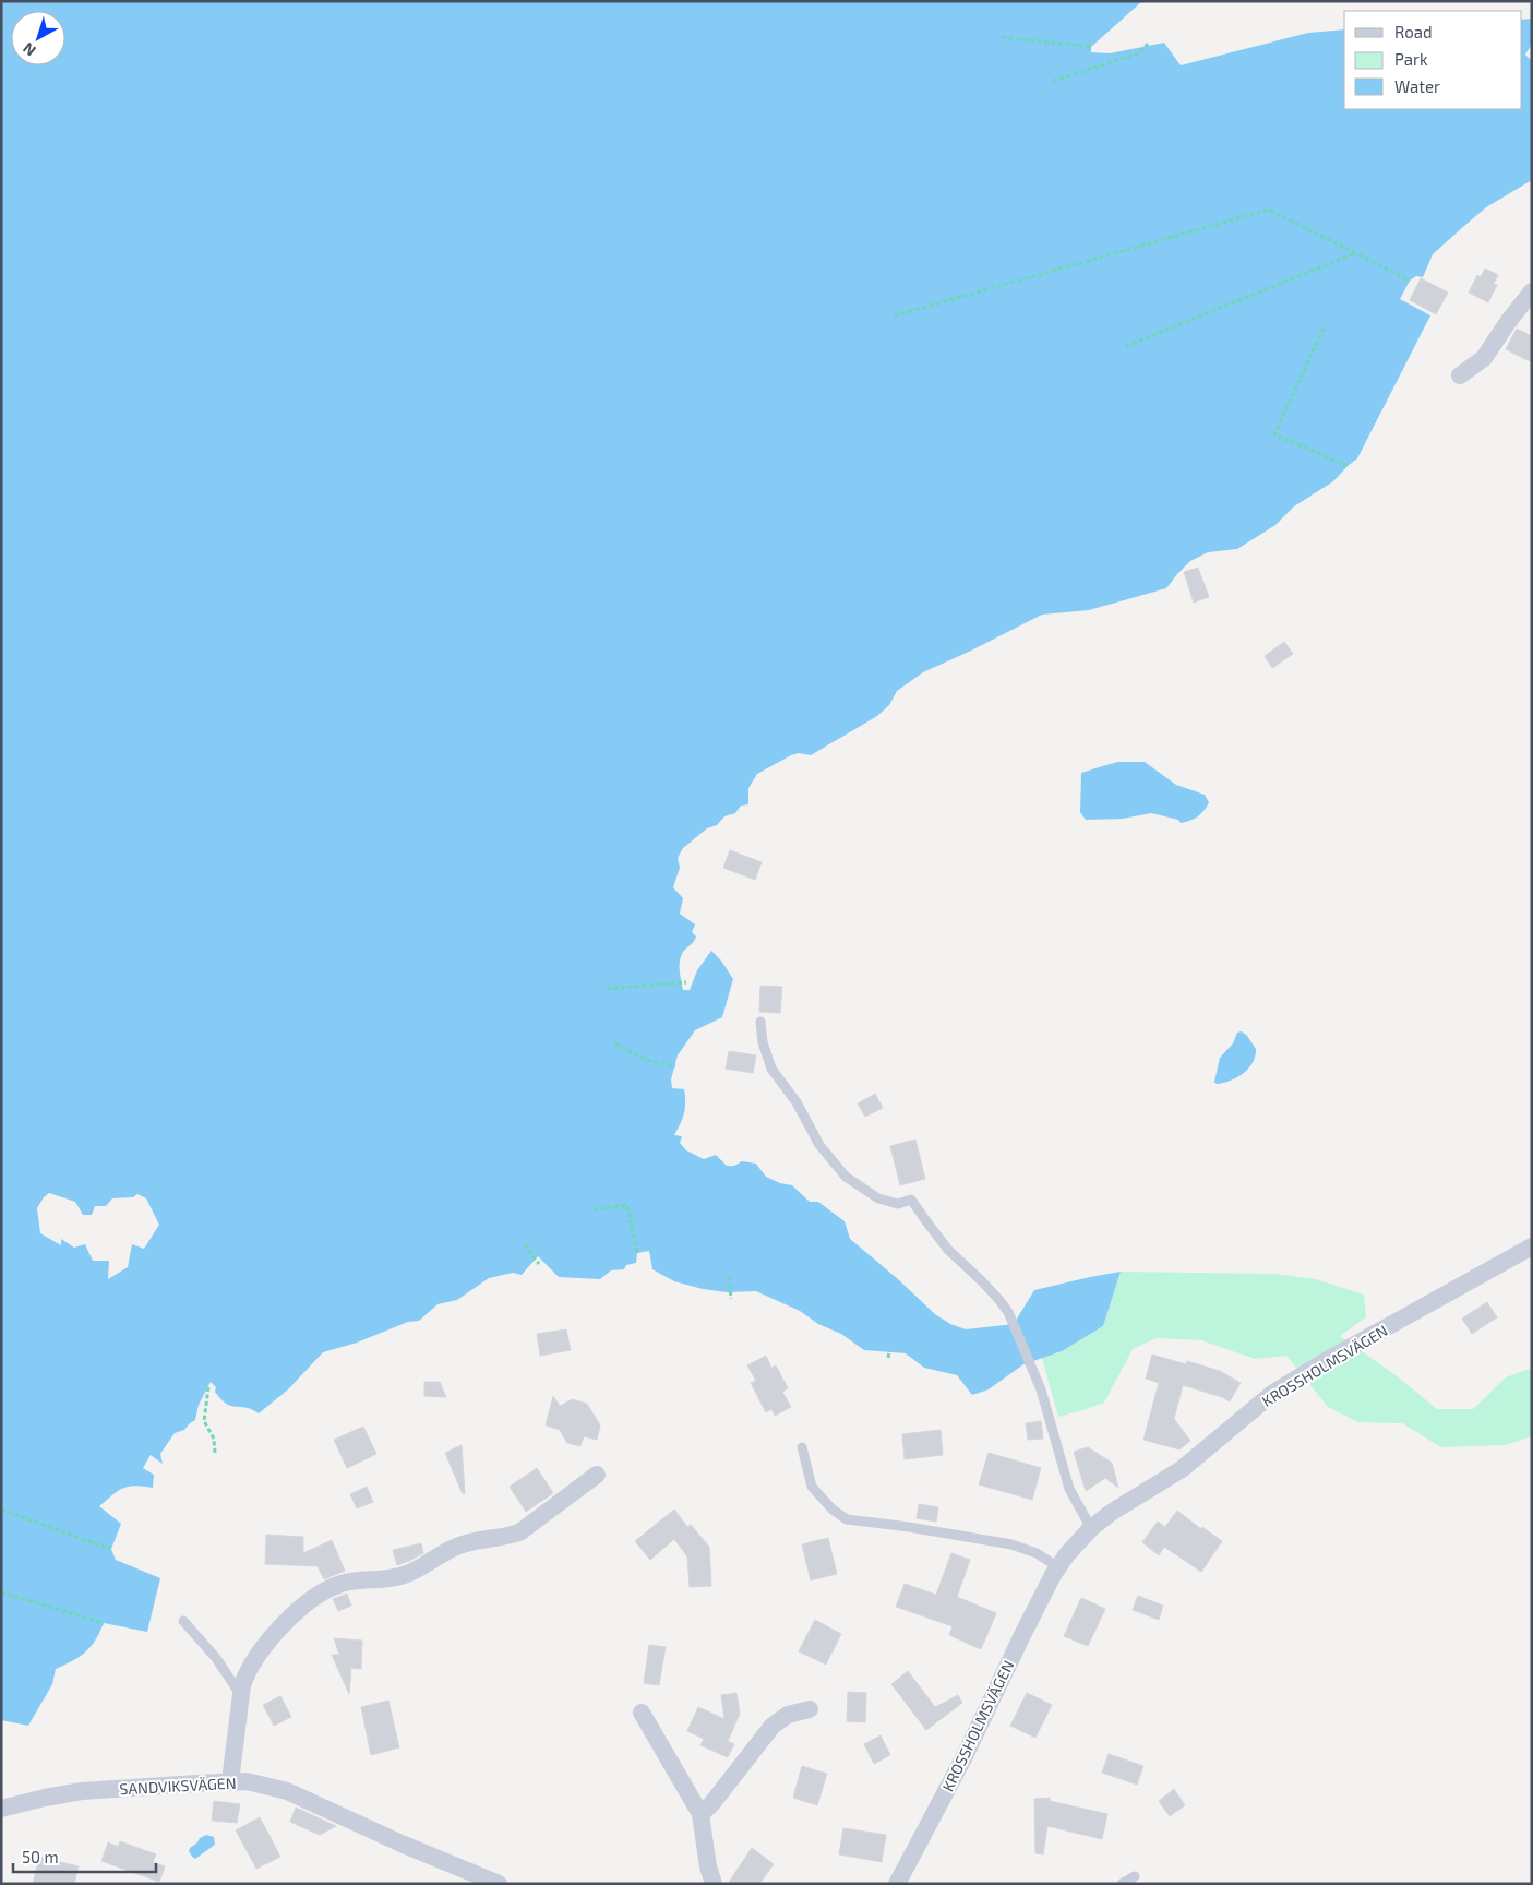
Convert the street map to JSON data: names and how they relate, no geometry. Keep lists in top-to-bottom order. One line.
{"streets":{"street":["KROSSHOLMSVÄGEN","SANDVIKSVÄGEN"]},"legend":["Road","Park","Water"],"scale_bar":"50 m","north":"bottom left"}
